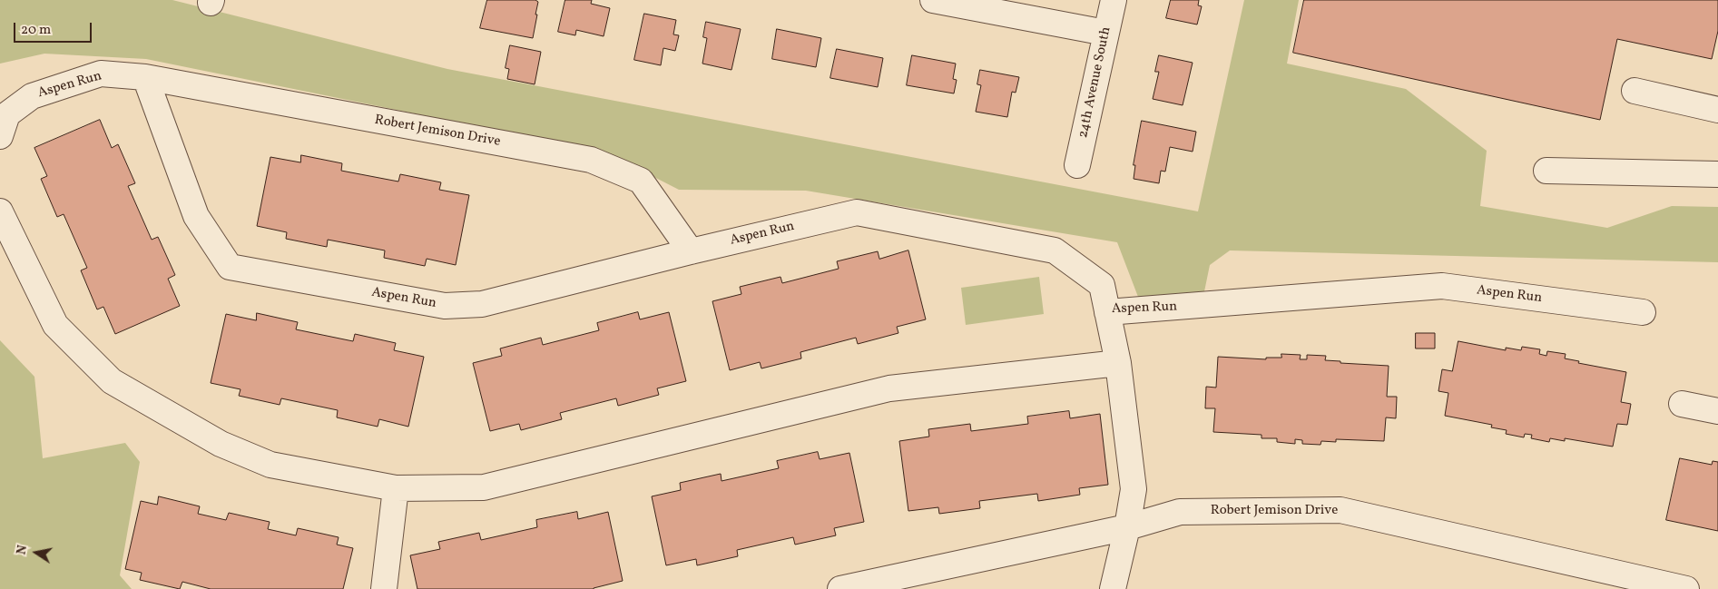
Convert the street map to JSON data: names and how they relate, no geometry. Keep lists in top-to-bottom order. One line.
{"streets":{"street":["24th Avenue South","Aspen Run","Robert Jemison Drive"]},"crossings":[["Aspen Run","Robert Jemison Drive"]],"scale_bar":"20 m","north":"left"}
